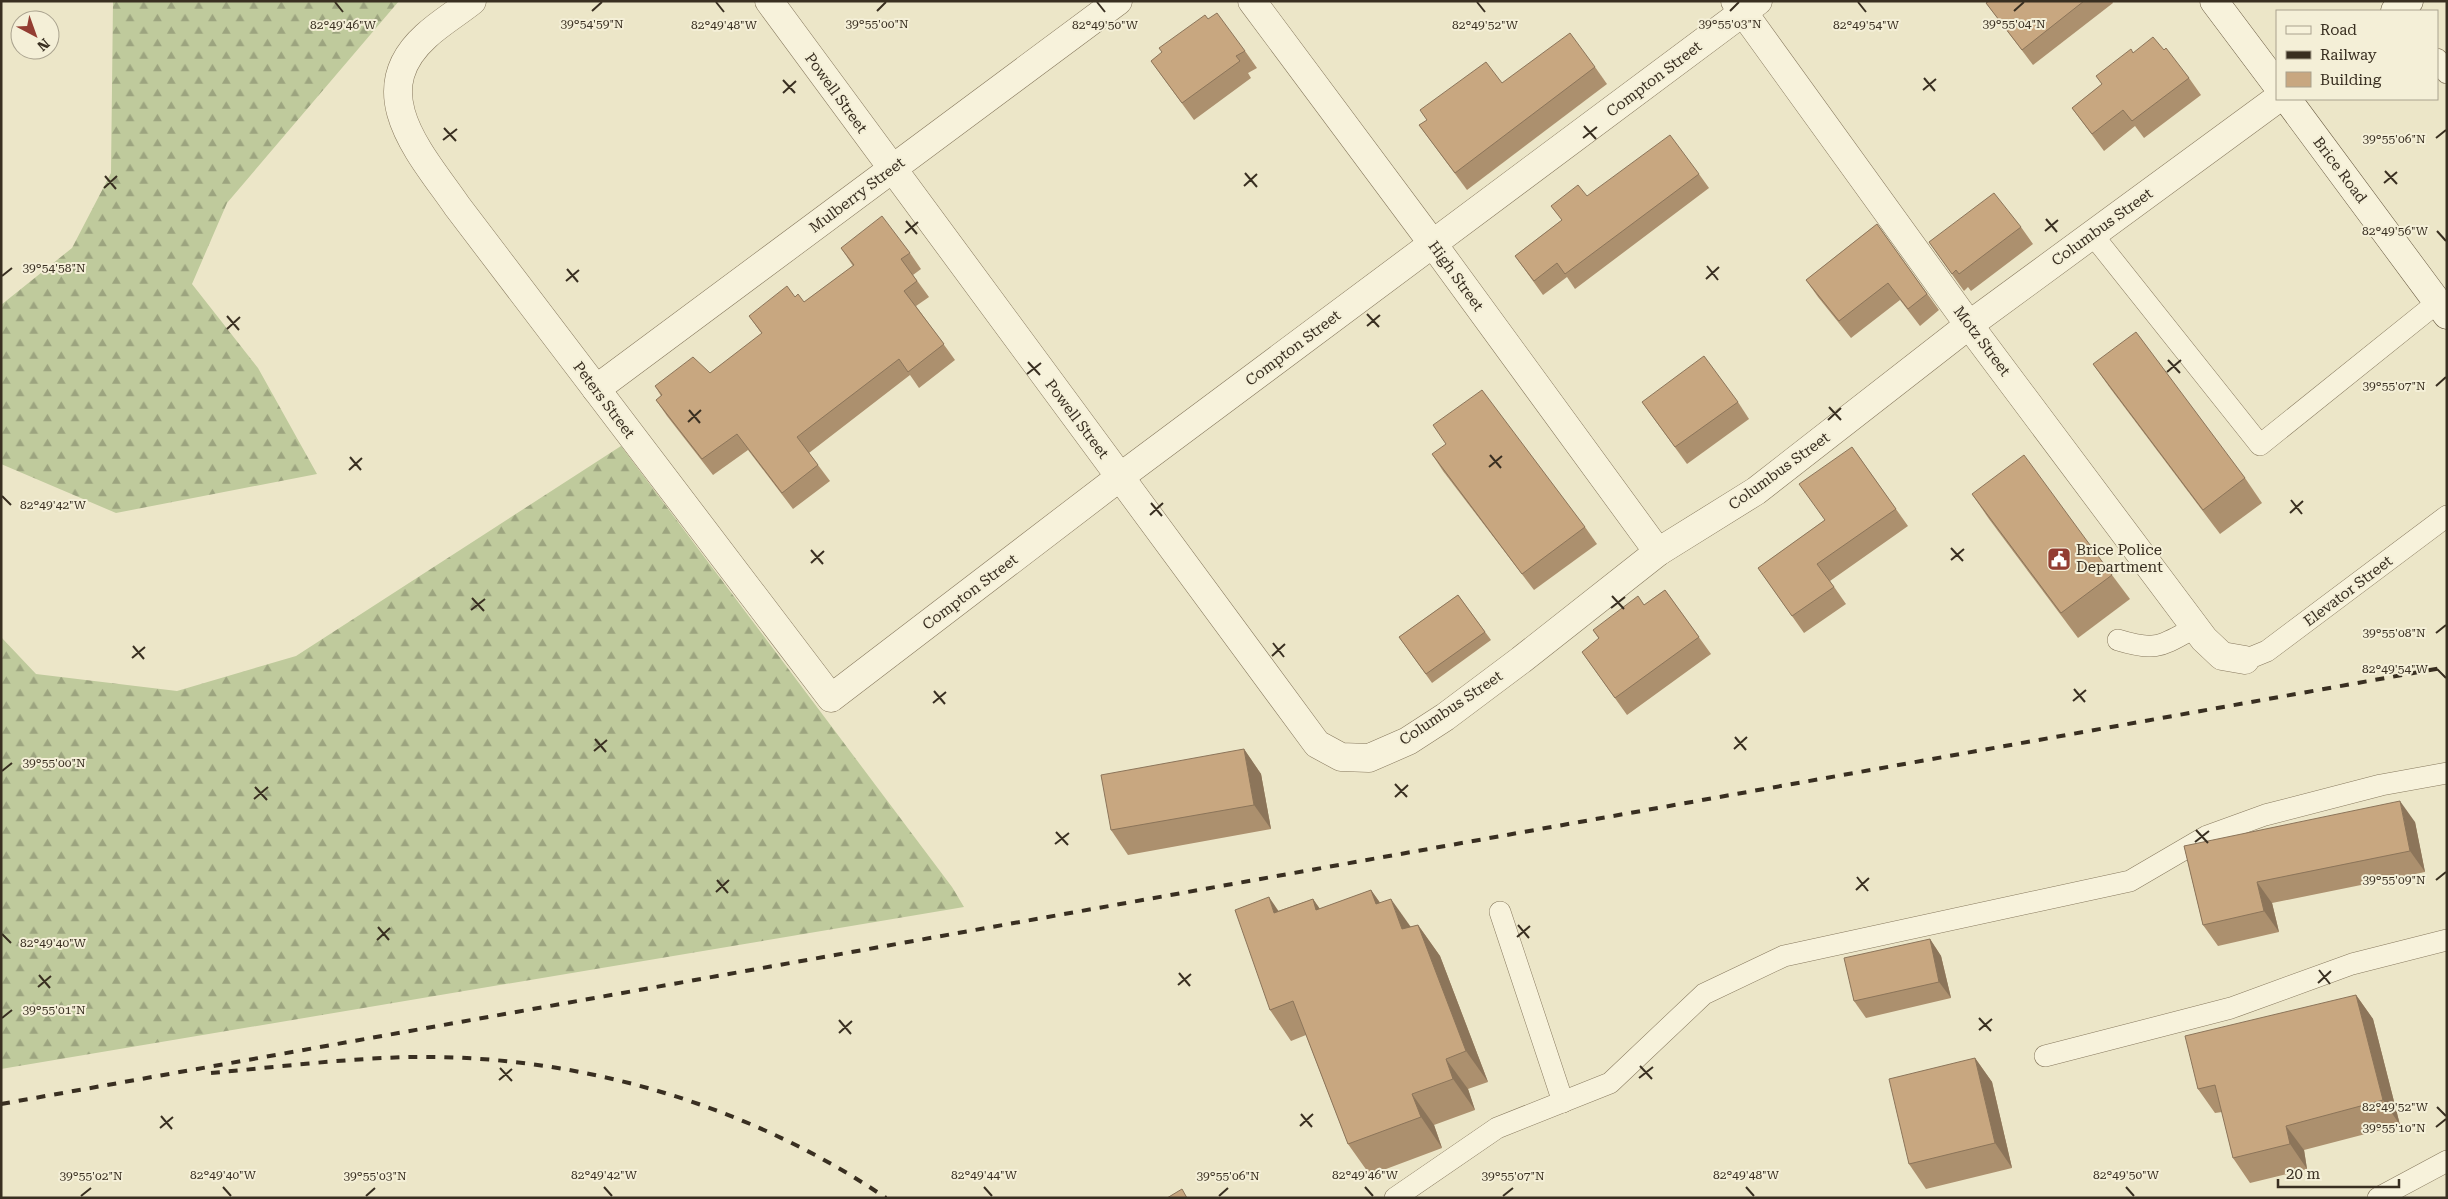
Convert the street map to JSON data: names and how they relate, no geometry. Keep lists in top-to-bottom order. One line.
{"streets":{"street":["Compton Street","Powell Street","Brice Road","Mulberry Street","Columbus Street","High Street","Motz Street","Peters Street"],"lane":["Elevator Street"]},"crossings":[["Compton Street","Powell Street"],["Compton Street","High Street"],["Compton Street","Motz Street"],["Compton Street","Peters Street"],["Powell Street","Mulberry Street"],["Powell Street","Columbus Street"],["Mulberry Street","Peters Street"],["Columbus Street","High Street"],["Columbus Street","Motz Street"],["Motz Street","Elevator Street"]],"places":{"public building":["Brice Police Department"]},"legend":["Road","Railway","Building"],"scale_bar":"20 m","north":"bottom right","coordinates":["39°54'59\"N","39°55'00\"N","39°55'03\"N","39°55'04\"N","82°49'46\"W","82°49'48\"W","82°49'50\"W","82°49'52\"W","82°49'54\"W","39°55'06\"N","82°49'56\"W","39°54'58\"N","39°55'07\"N","82°49'42\"W","39°55'08\"N","39°55'09\"N","82°49'40\"W","39°55'01\"N","39°55'10\"N","82°49'44\"W","39°55'02\"N"]}
